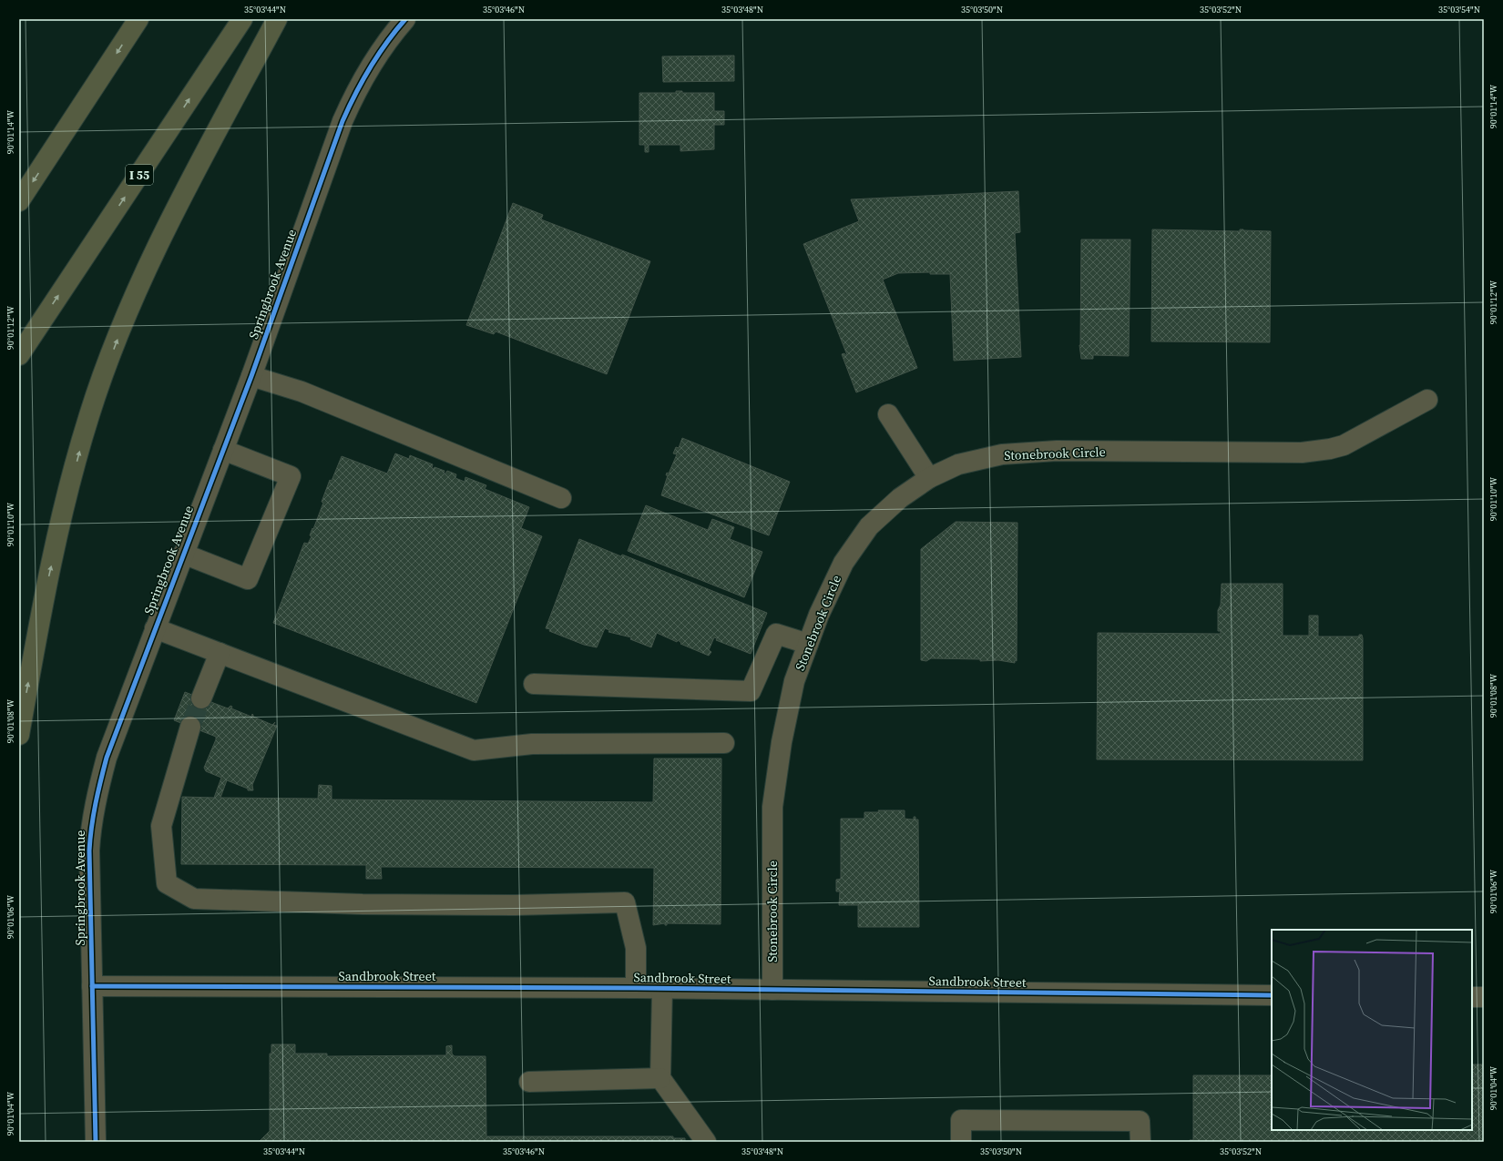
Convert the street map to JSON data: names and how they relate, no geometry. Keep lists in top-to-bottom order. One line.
{"streets":{"highway":["I 55"],"street":["Springbrook Avenue","Stonebrook Circle","Sandbrook Street"]},"crossings":[["Springbrook Avenue","Sandbrook Street"],["Stonebrook Circle","Sandbrook Street"]],"coordinates":["35°03'44\"N","35°03'46\"N","35°03'48\"N","35°03'50\"N","35°03'52\"N","35°03'54\"N","90°01'14\"W","90°01'12\"W","90°01'10\"W","90°01'08\"W","90°01'06\"W","90°01'04\"W"]}
